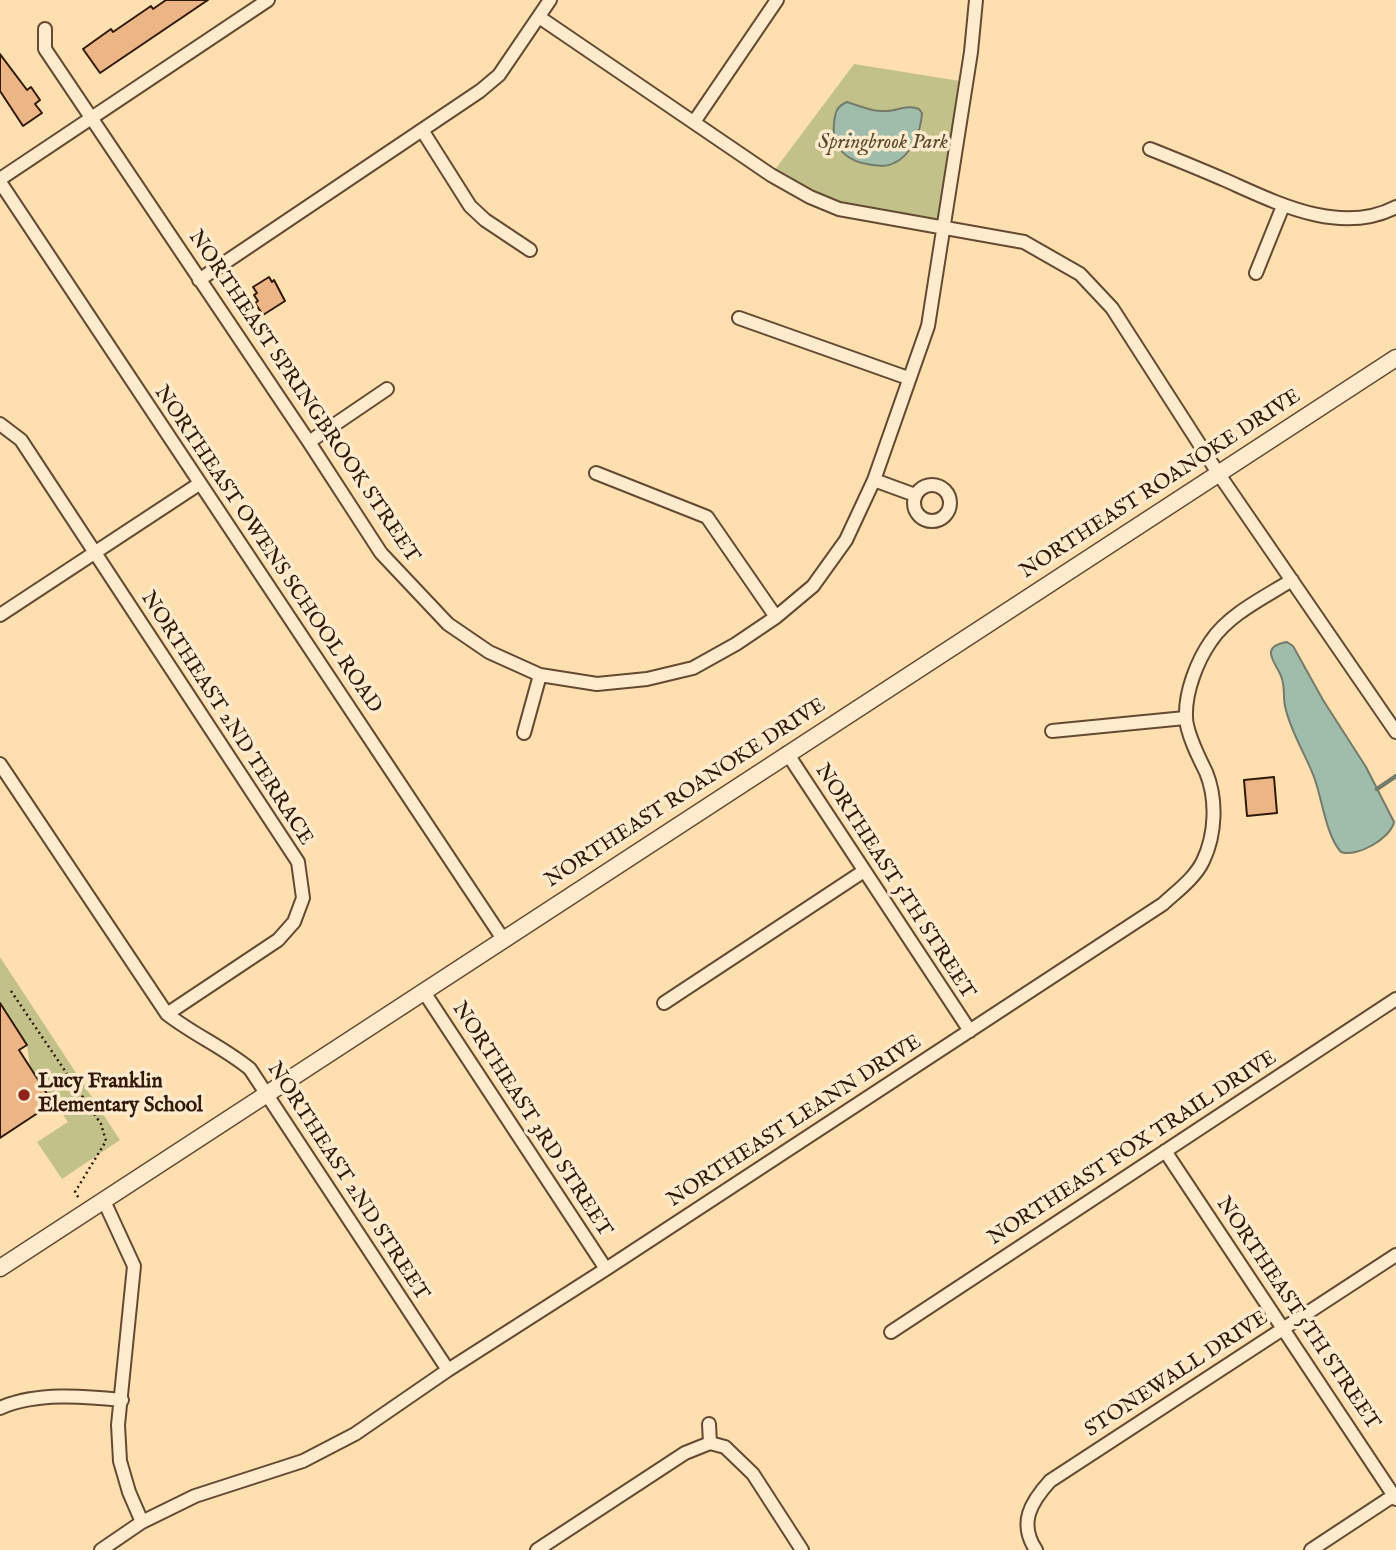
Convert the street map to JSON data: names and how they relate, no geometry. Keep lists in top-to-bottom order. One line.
{"streets":{"street":["NORTHEAST SPRINGBROOK STREET","NORTHEAST ROANOKE DRIVE","NORTHEAST OWENS SCHOOL ROAD","NORTHEAST 2ND TERRACE","NORTHEAST 5TH STREET","NORTHEAST 3RD STREET","NORTHEAST LEANN DRIVE","NORTHEAST FOX TRAIL DRIVE","NORTHEAST 2ND STREET","STONEWALL DRIVE"]},"crossings":[["NORTHEAST ROANOKE DRIVE","NORTHEAST OWENS SCHOOL ROAD"],["NORTHEAST ROANOKE DRIVE","NORTHEAST 5TH STREET"],["NORTHEAST ROANOKE DRIVE","NORTHEAST 3RD STREET"],["NORTHEAST ROANOKE DRIVE","NORTHEAST 2ND STREET"],["NORTHEAST 2ND TERRACE","NORTHEAST 2ND STREET"],["NORTHEAST 5TH STREET","NORTHEAST LEANN DRIVE"],["NORTHEAST 5TH STREET","NORTHEAST FOX TRAIL DRIVE"],["NORTHEAST 5TH STREET","STONEWALL DRIVE"],["NORTHEAST 3RD STREET","NORTHEAST LEANN DRIVE"],["NORTHEAST LEANN DRIVE","NORTHEAST 2ND STREET"]],"parks":["Springbrook Park"],"places":["Lucy Franklin Elementary School"]}
